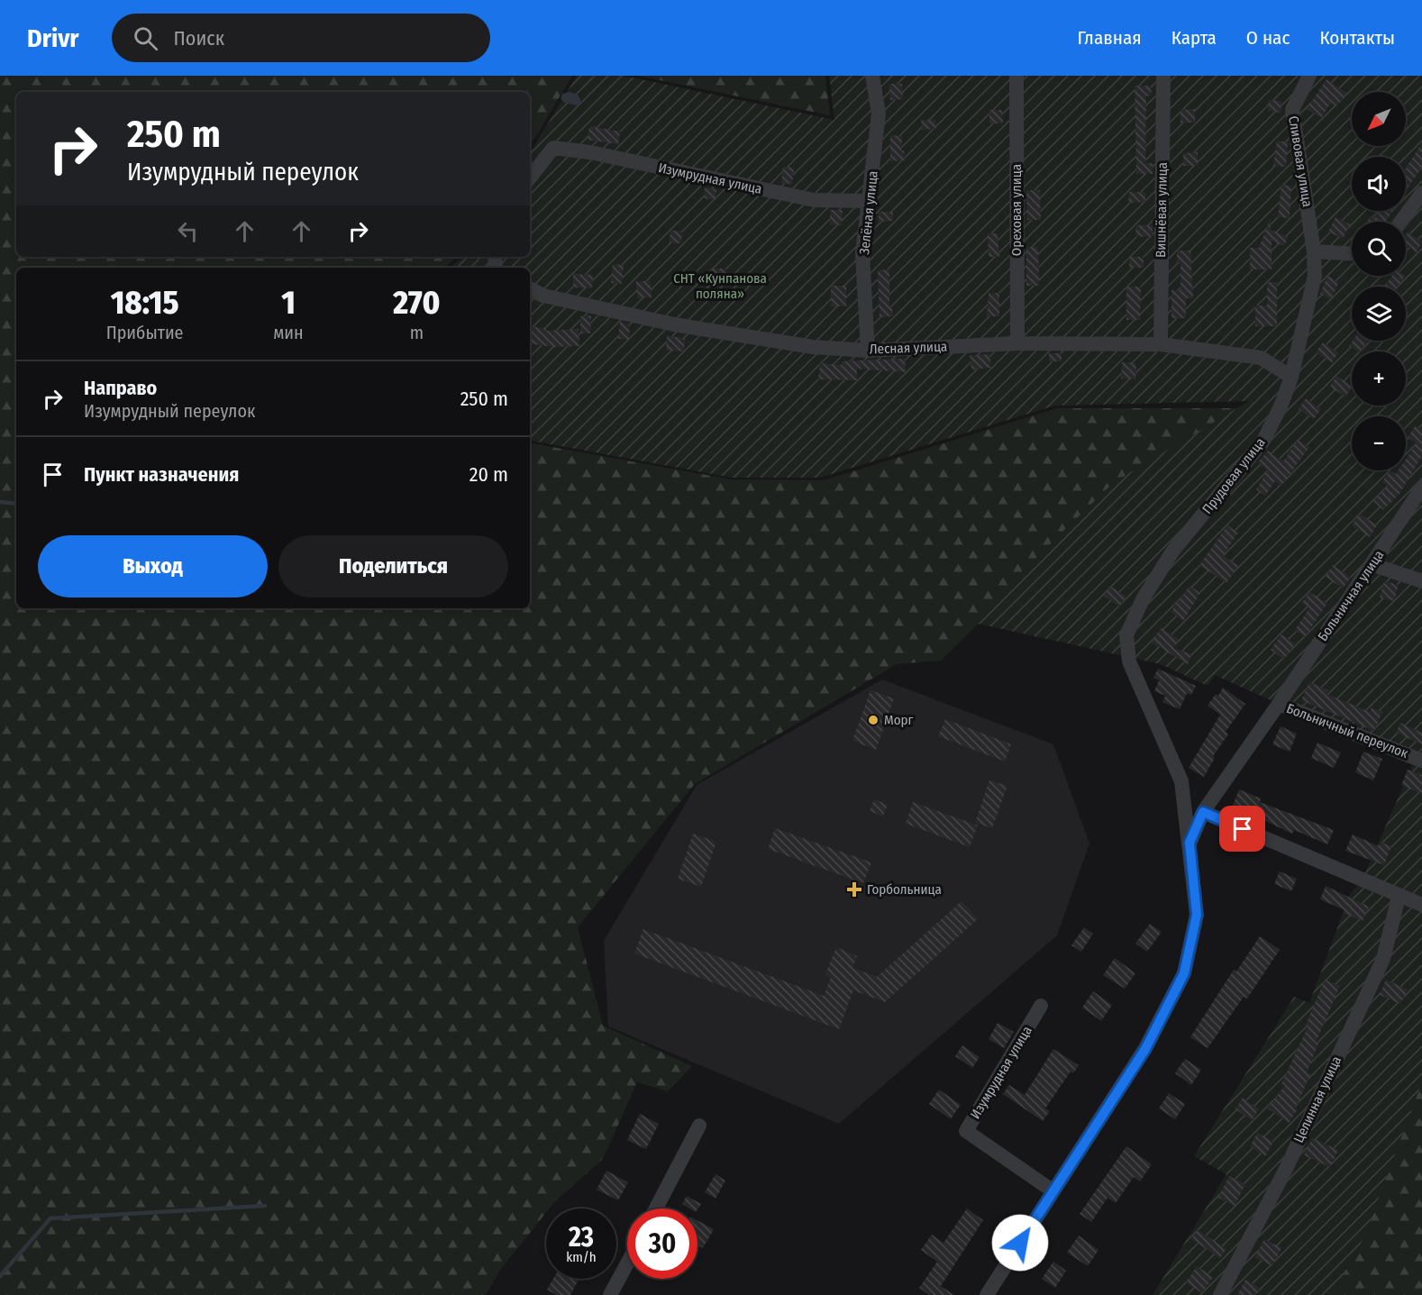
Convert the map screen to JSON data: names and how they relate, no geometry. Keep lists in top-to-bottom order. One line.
{"streets":{"street":["Сливовая улица","Изумрудная улица","Ореховая улица","Вишнёвая улица","Зелёная улица","Лесная улица","Прудовая улица","Больничная улица","Больничный переулок","Целинная улица"]},"crossings":[["Сливовая улица","Прудовая улица"],["Изумрудная улица","Зелёная улица"],["Ореховая улица","Лесная улица"],["Вишнёвая улица","Лесная улица"],["Зелёная улица","Лесная улица"],["Лесная улица","Прудовая улица"],["Больничная улица","Больничный переулок"]],"parks":["СНТ «Кунпанова поляна»"],"places":{"other":["Морг"],"health":["Горбольница"]},"north":"bottom left","page":{"header":"Drivr","search":"Поиск","nav":["Главная","Карта","О нас","Контакты"],"map_buttons":["+","−"],"turn":["250 m","Изумрудный переулок"],"eta":["18:15","Прибытие","1","мин","270","m"],"list":[{"name":"Направо","note":"Изумрудный переулок","value":"250 m"},{"name":"Пункт назначения","value":"20 m"}],"buttons":["Выход","Поделиться"],"speed":"23 km/h","limit":"30"}}
